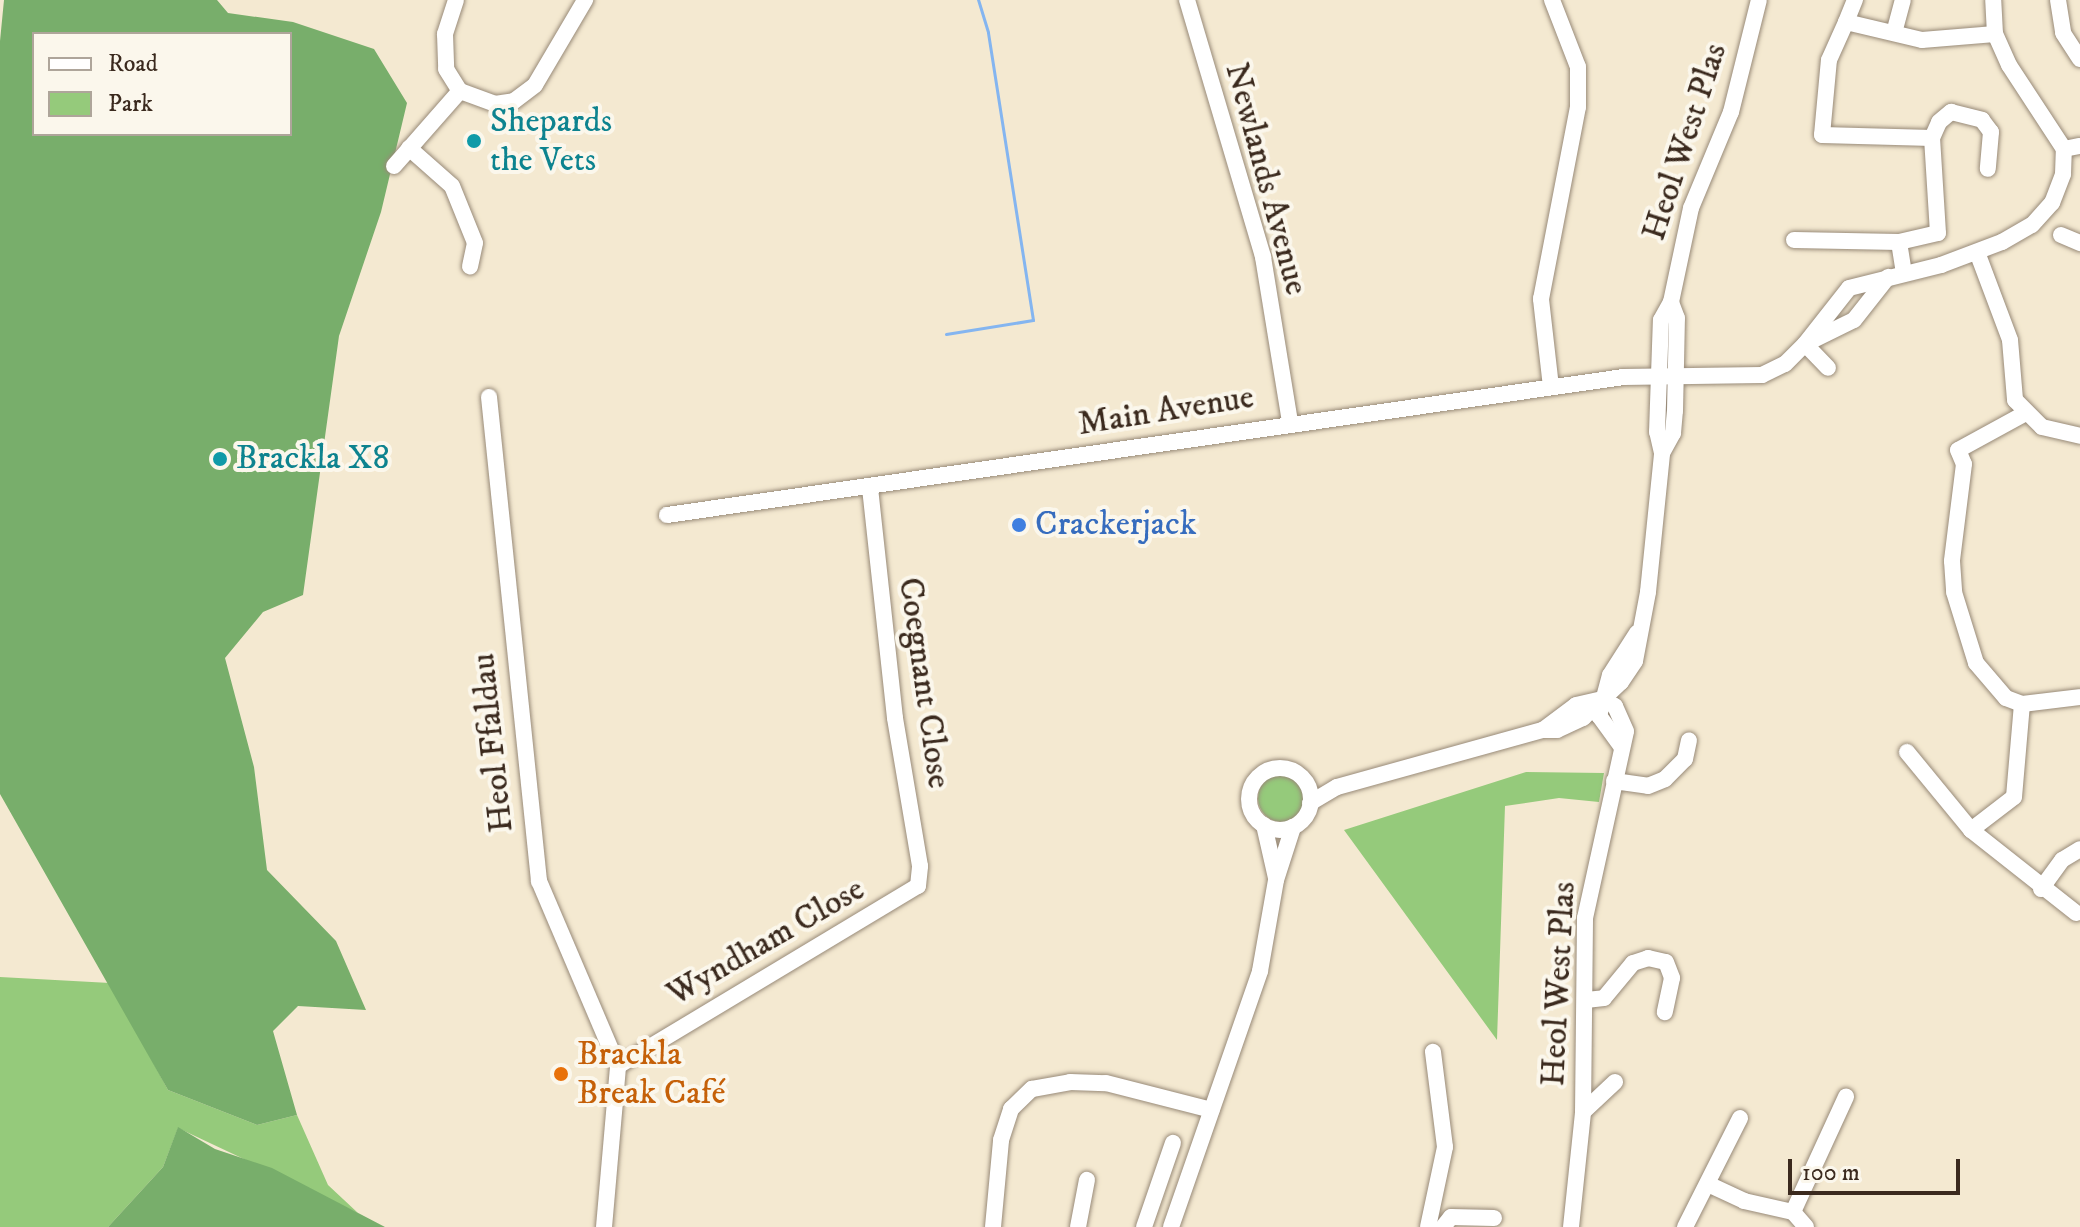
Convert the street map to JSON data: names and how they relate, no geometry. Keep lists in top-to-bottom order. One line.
{"streets":{"street":["Heol West Plas","Newlands Avenue","Main Avenue","Coegnant Close","Heol Ffaldau","Wyndham Close"]},"crossings":[["Heol West Plas","Main Avenue"],["Newlands Avenue","Main Avenue"],["Main Avenue","Coegnant Close"],["Coegnant Close","Wyndham Close"],["Heol Ffaldau","Wyndham Close"]],"places":["Shepards the Vets","Brackla X8","Crackerjack","Brackla Break Café"],"legend":["Road","Park"],"scale_bar":"100 m"}
